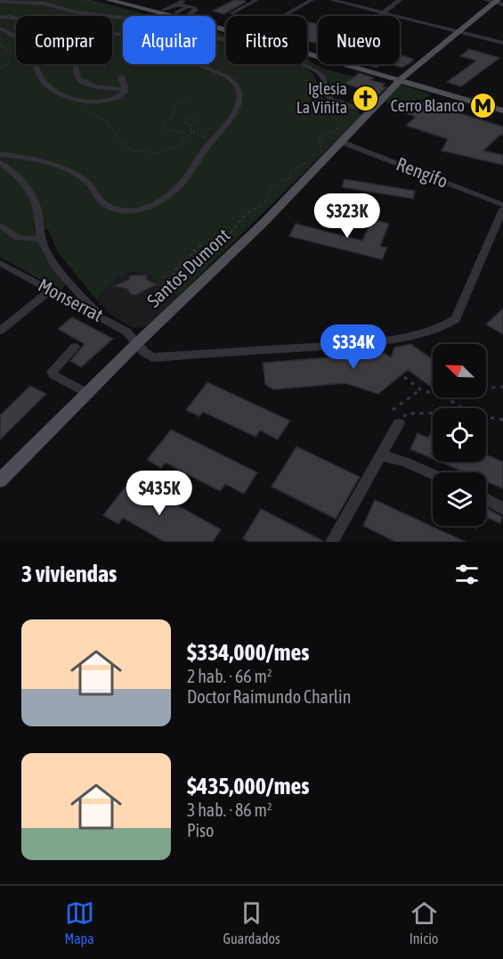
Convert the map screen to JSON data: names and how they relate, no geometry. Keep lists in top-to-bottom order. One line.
{"streets":{"main road":["Santos Dumont"],"street":["Rengifo","Monserrat"]},"crossings":[["Rengifo","Santos Dumont"],["Santos Dumont","Monserrat"]],"places":{"church":["Iglesia La Viñita"],"metro station":["Cerro Blanco"]},"north":"top left","page":{"chip":["Comprar","Alquilar","Filtros","Nuevo"],"price":["$323K","$334K","$435K"],"heading":"3 viviendas","list":[{"name":"$334,000/mes","note":"2 hab. · 66 m² · Doctor Raimundo Charlin"},{"name":"$435,000/mes","note":"3 hab. · 86 m² · Piso"}],"tabs":["Mapa","Guardados","Inicio"]}}
